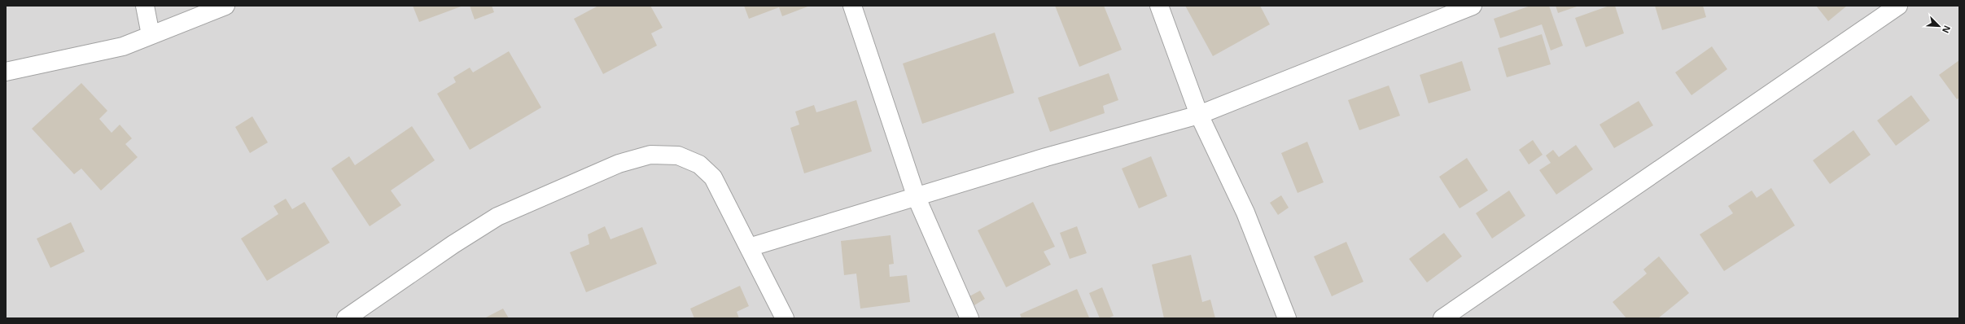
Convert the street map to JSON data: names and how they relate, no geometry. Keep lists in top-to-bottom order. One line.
{"north":"bottom right"}
